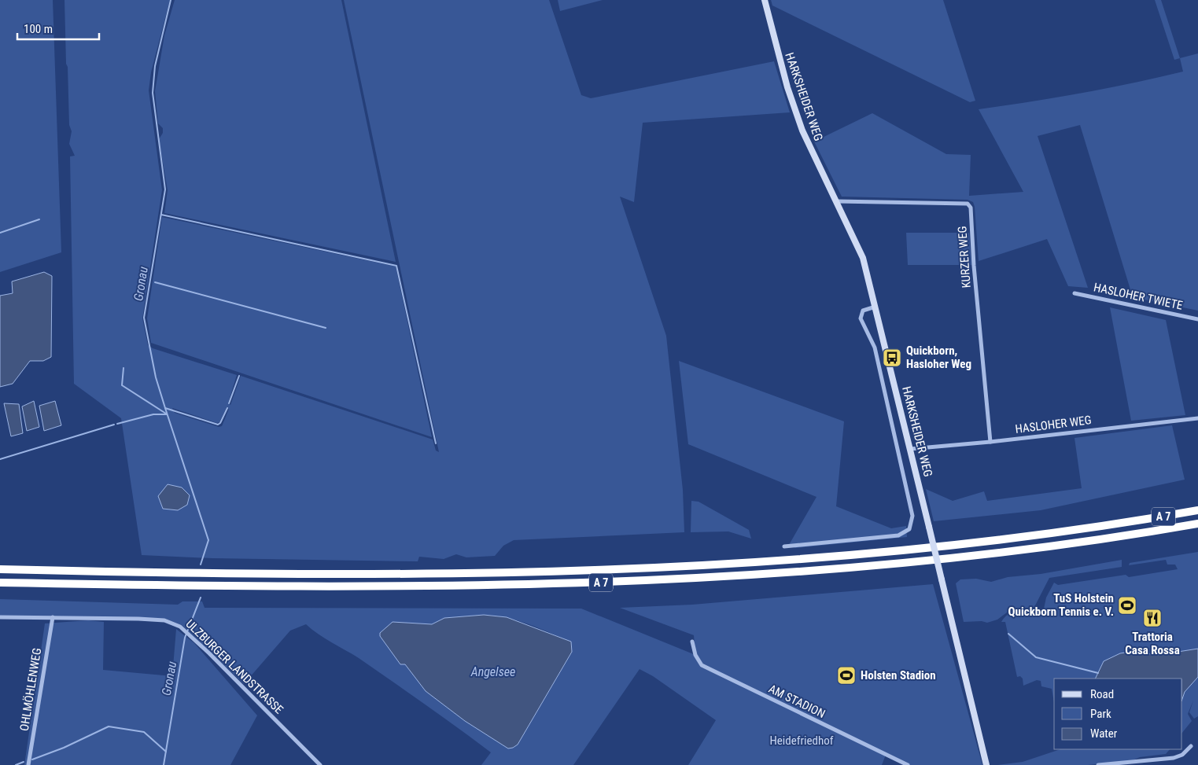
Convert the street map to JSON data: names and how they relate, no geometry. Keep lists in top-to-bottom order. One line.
{"streets":{"highway":["A 7"],"main road":["HARKSHEIDER WEG"],"street":["KURZER WEG","HASLOHER TWIETE","HASLOHER WEG","ULZBURGER LANDSTRASSE","OHLMÖHLENWEG","AM STADION"]},"crossings":[["HARKSHEIDER WEG","KURZER WEG"],["HARKSHEIDER WEG","HASLOHER WEG"],["KURZER WEG","HASLOHER WEG"],["ULZBURGER LANDSTRASSE","OHLMÖHLENWEG"]],"water":["Gronau","Angelsee"],"parks":["Heidefriedhof"],"places":{"bus stop":["Quickborn, Hasloher Weg"],"sports":["TuS Holstein Quickborn Tennis e. V.","Holsten Stadion"],"restaurant":["Trattoria Casa Rossa"]},"legend":["Road","Park","Water"],"scale_bar":"100 m"}
